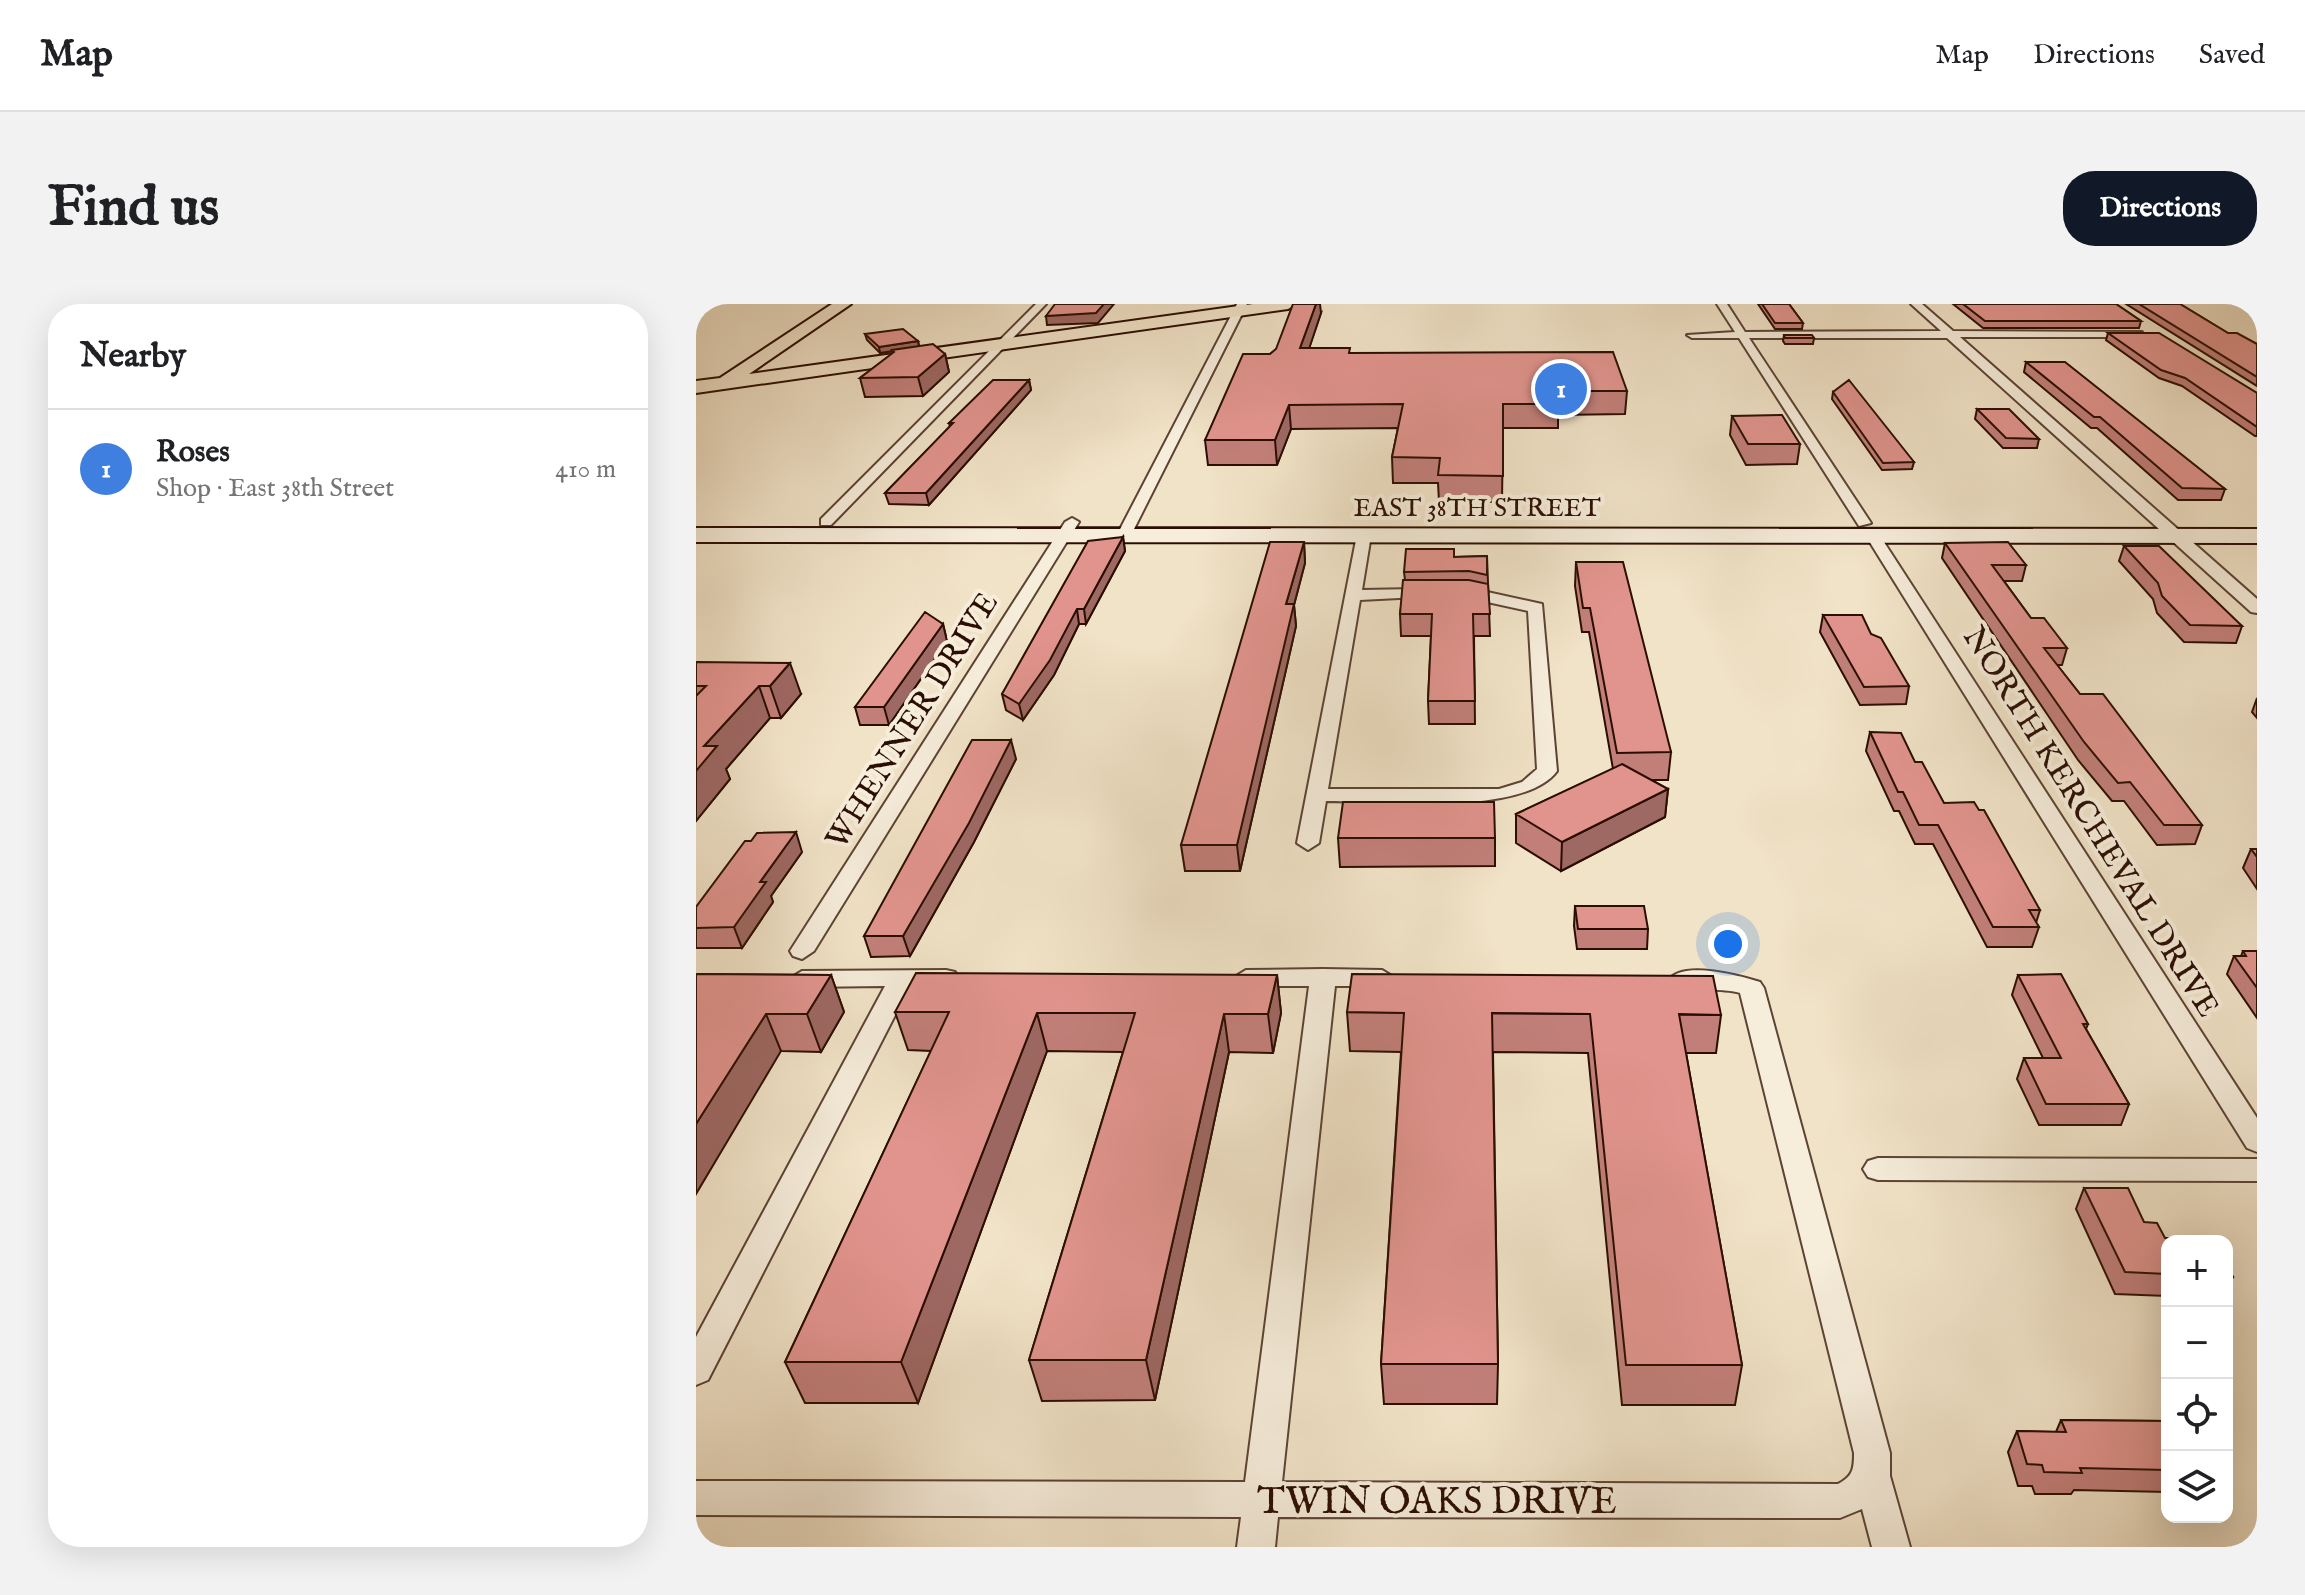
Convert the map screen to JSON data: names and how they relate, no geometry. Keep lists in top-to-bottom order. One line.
{"streets":{"main road":["EAST 38TH STREET"],"street":["WHENNER DRIVE","NORTH KERCHEVAL DRIVE","TWIN OAKS DRIVE"]},"crossings":[["EAST 38TH STREET","WHENNER DRIVE"],["EAST 38TH STREET","NORTH KERCHEVAL DRIVE"]],"page":{"header":"Map","nav":["Map","Directions","Saved"],"buttons":"Directions","title":"Find us","heading":"Nearby","pins":"1","list":[{"mark":"1","name":"Roses","note":"Shop · East 38th Street","value":"410 m"}],"map_buttons":["+","−"]}}
